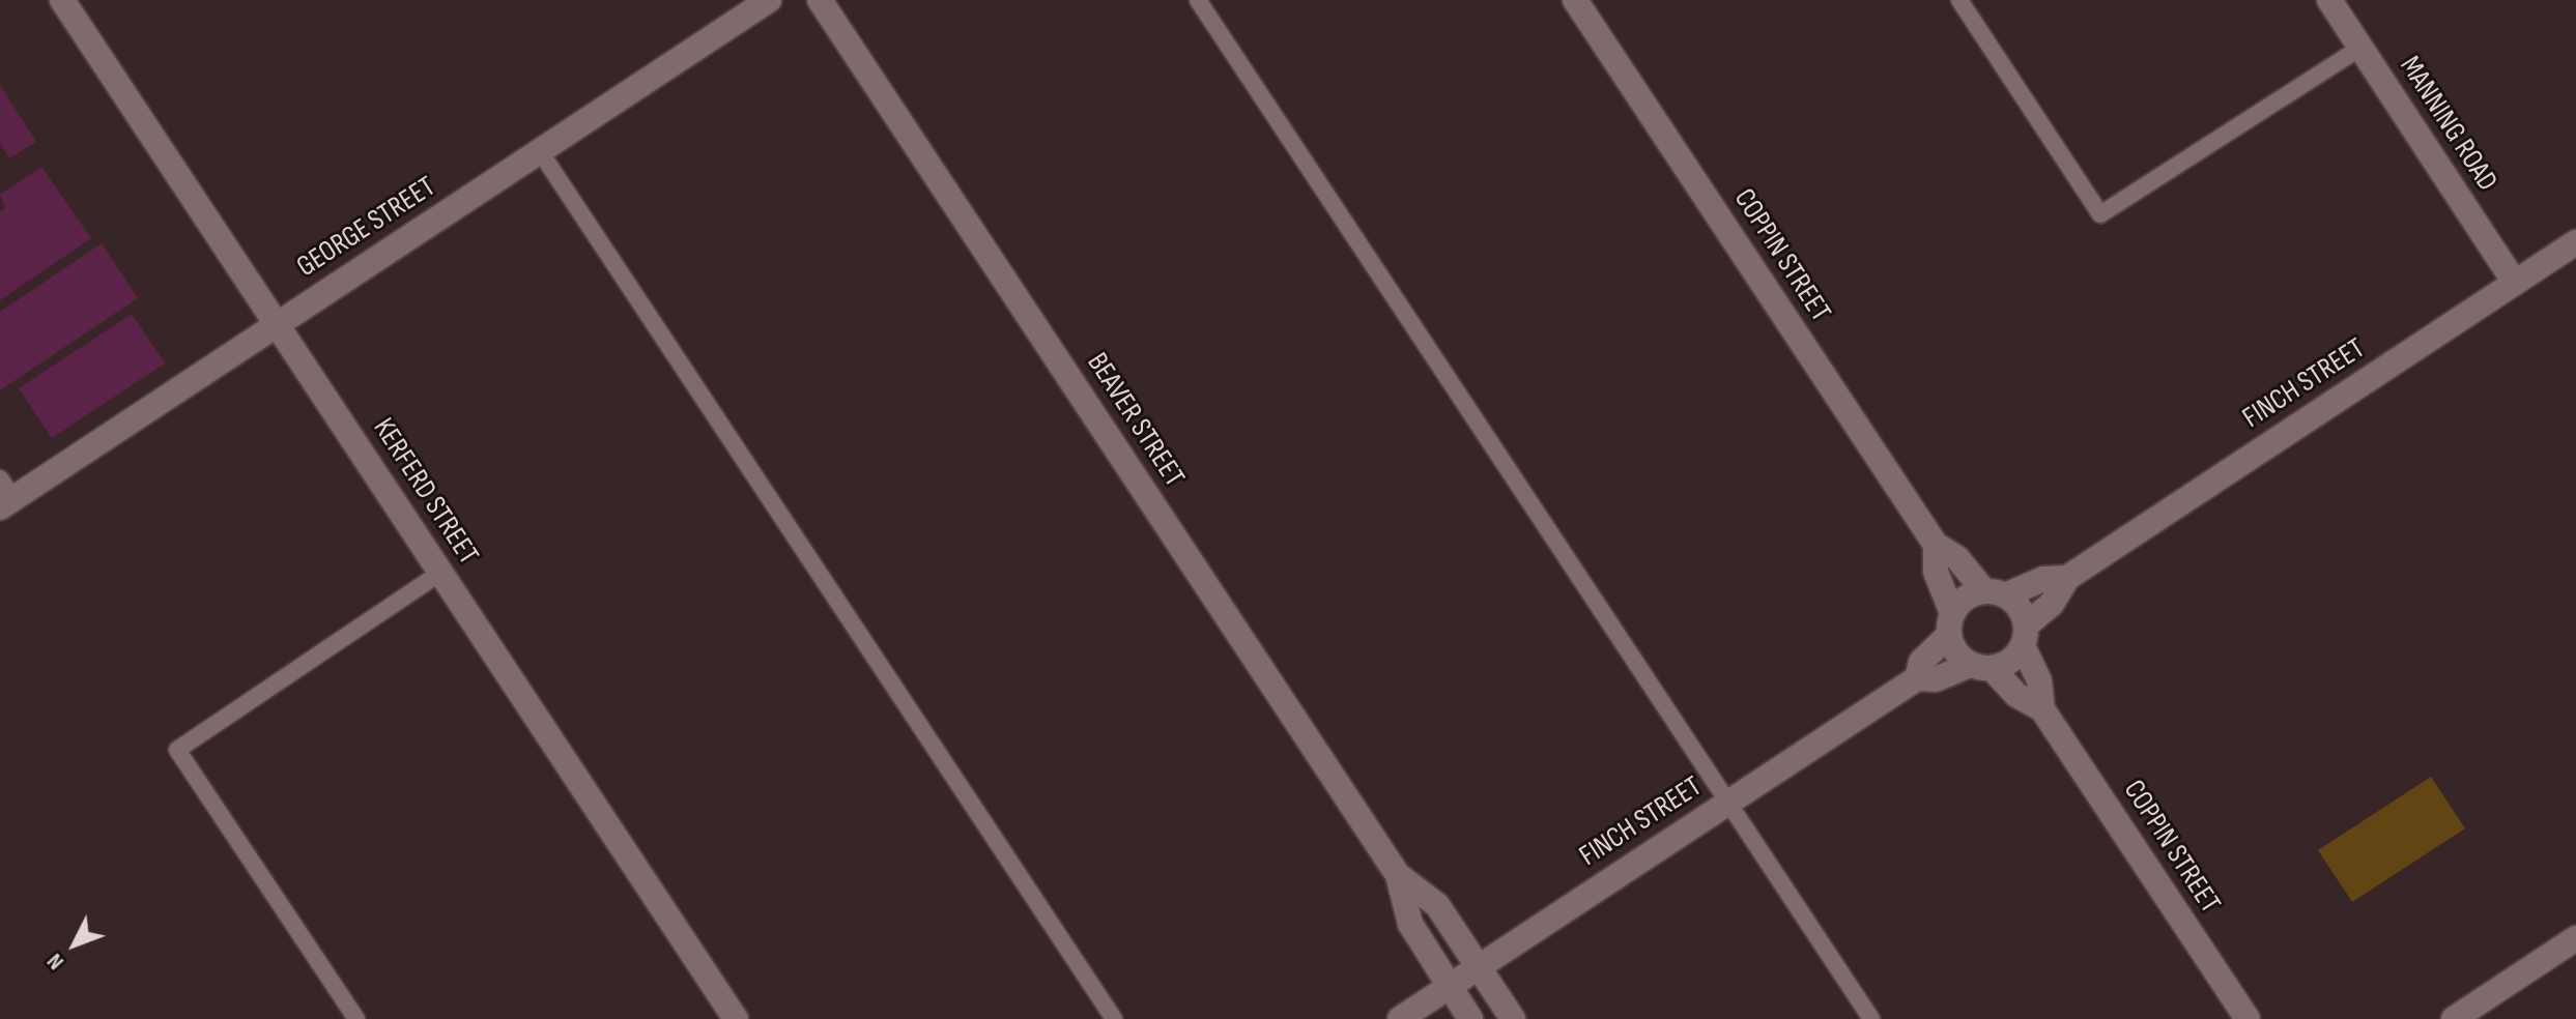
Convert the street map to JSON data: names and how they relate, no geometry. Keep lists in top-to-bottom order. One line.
{"streets":{"street":["MANNING ROAD","GEORGE STREET","COPPIN STREET","FINCH STREET","BEAVER STREET","KERFERD STREET"]},"crossings":[["MANNING ROAD","FINCH STREET"],["GEORGE STREET","KERFERD STREET"],["COPPIN STREET","FINCH STREET"],["FINCH STREET","BEAVER STREET"]],"north":"bottom left"}
